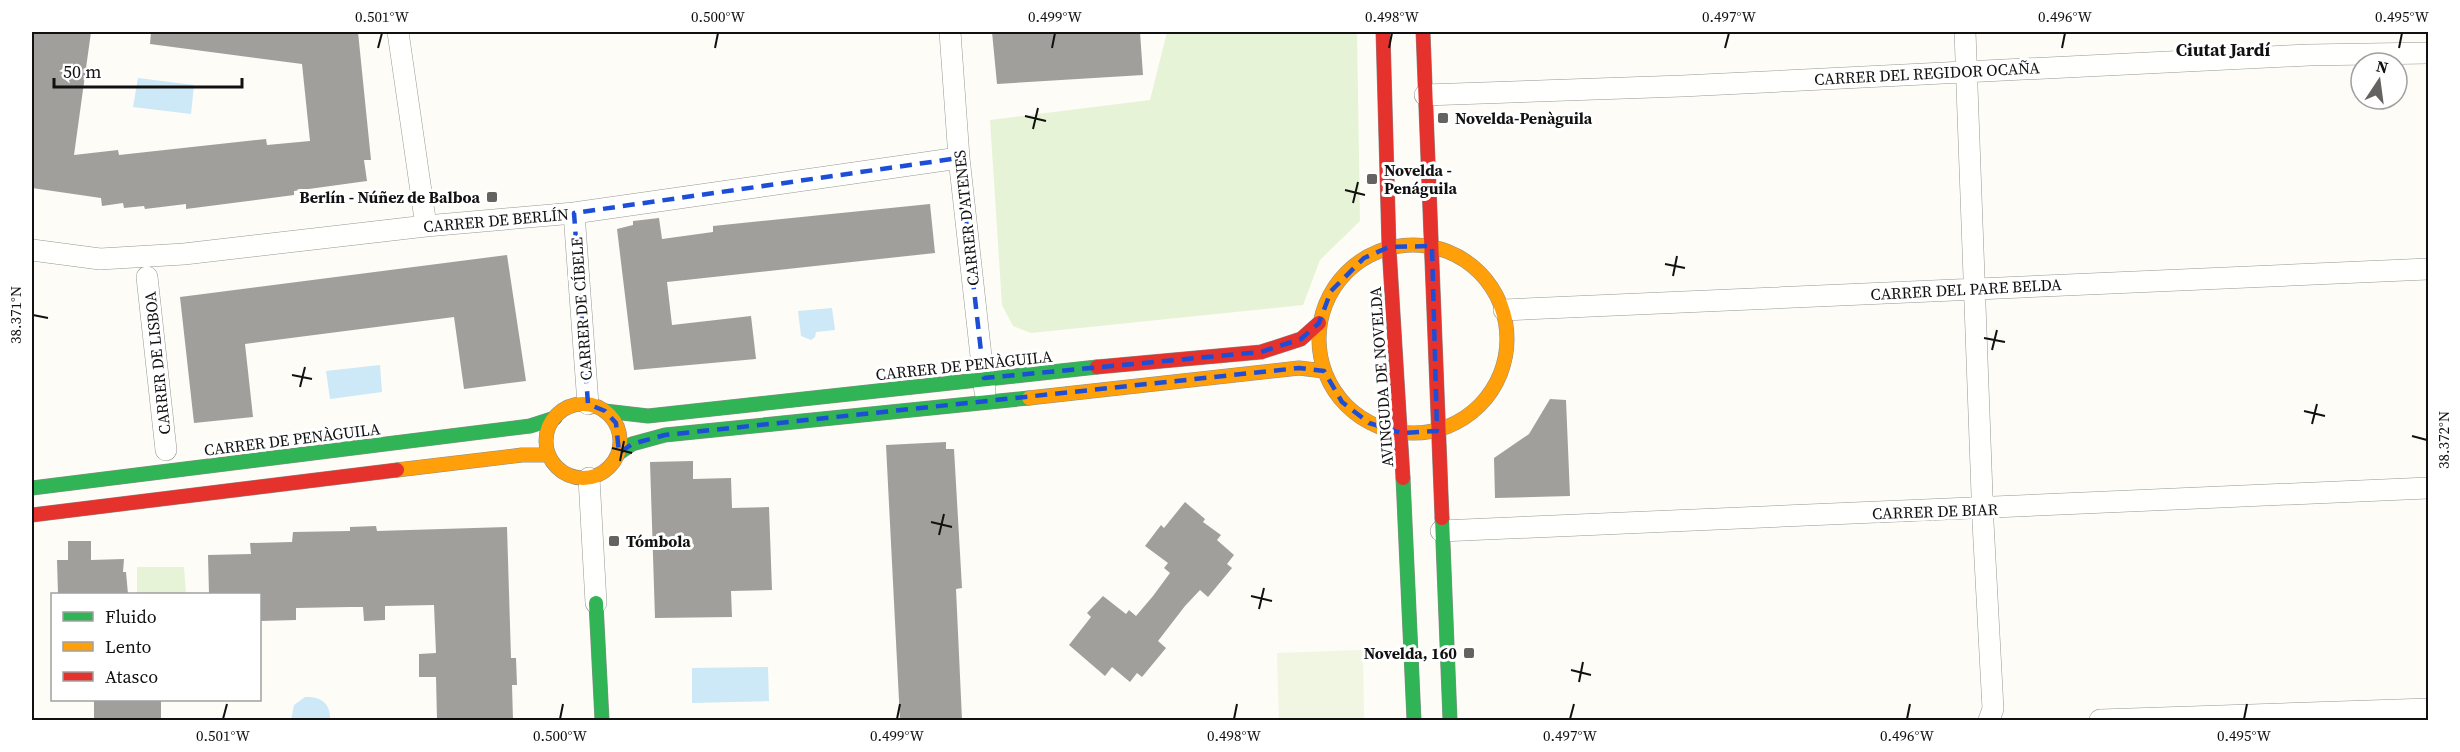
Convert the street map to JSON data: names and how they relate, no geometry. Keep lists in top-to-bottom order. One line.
{"streets":{"street":["CARRER DEL REGIDOR OCAÑA","CARRER D'ATENES","CARRER DE BERLÍN","CARRER DEL PARE BELDA","CARRER DE CÍBELE","CARRER DE LISBOA","CARRER DE PENÀGUILA","AVINGUDA DE NOVELDA","CARRER DE BIAR"]},"crossings":[["CARRER D'ATENES","CARRER DE BERLÍN"],["CARRER D'ATENES","CARRER DE PENÀGUILA"],["CARRER DE BERLÍN","CARRER DE CÍBELE"],["CARRER DE CÍBELE","CARRER DE PENÀGUILA"]],"districts":["Ciutat Jardí"],"places":{"transit":["Novelda-Penàguila","Novelda - Penáguila","Berlín - Núñez de Balboa","Tómbola","Novelda, 160"]},"legend":["Fluido","Lento","Atasco"],"scale_bar":"50 m","north":"top","coordinates":["0.501°W","0.500°W","0.499°W","0.498°W","0.497°W","0.496°W","0.495°W","38.371°N","38.372°N"]}
